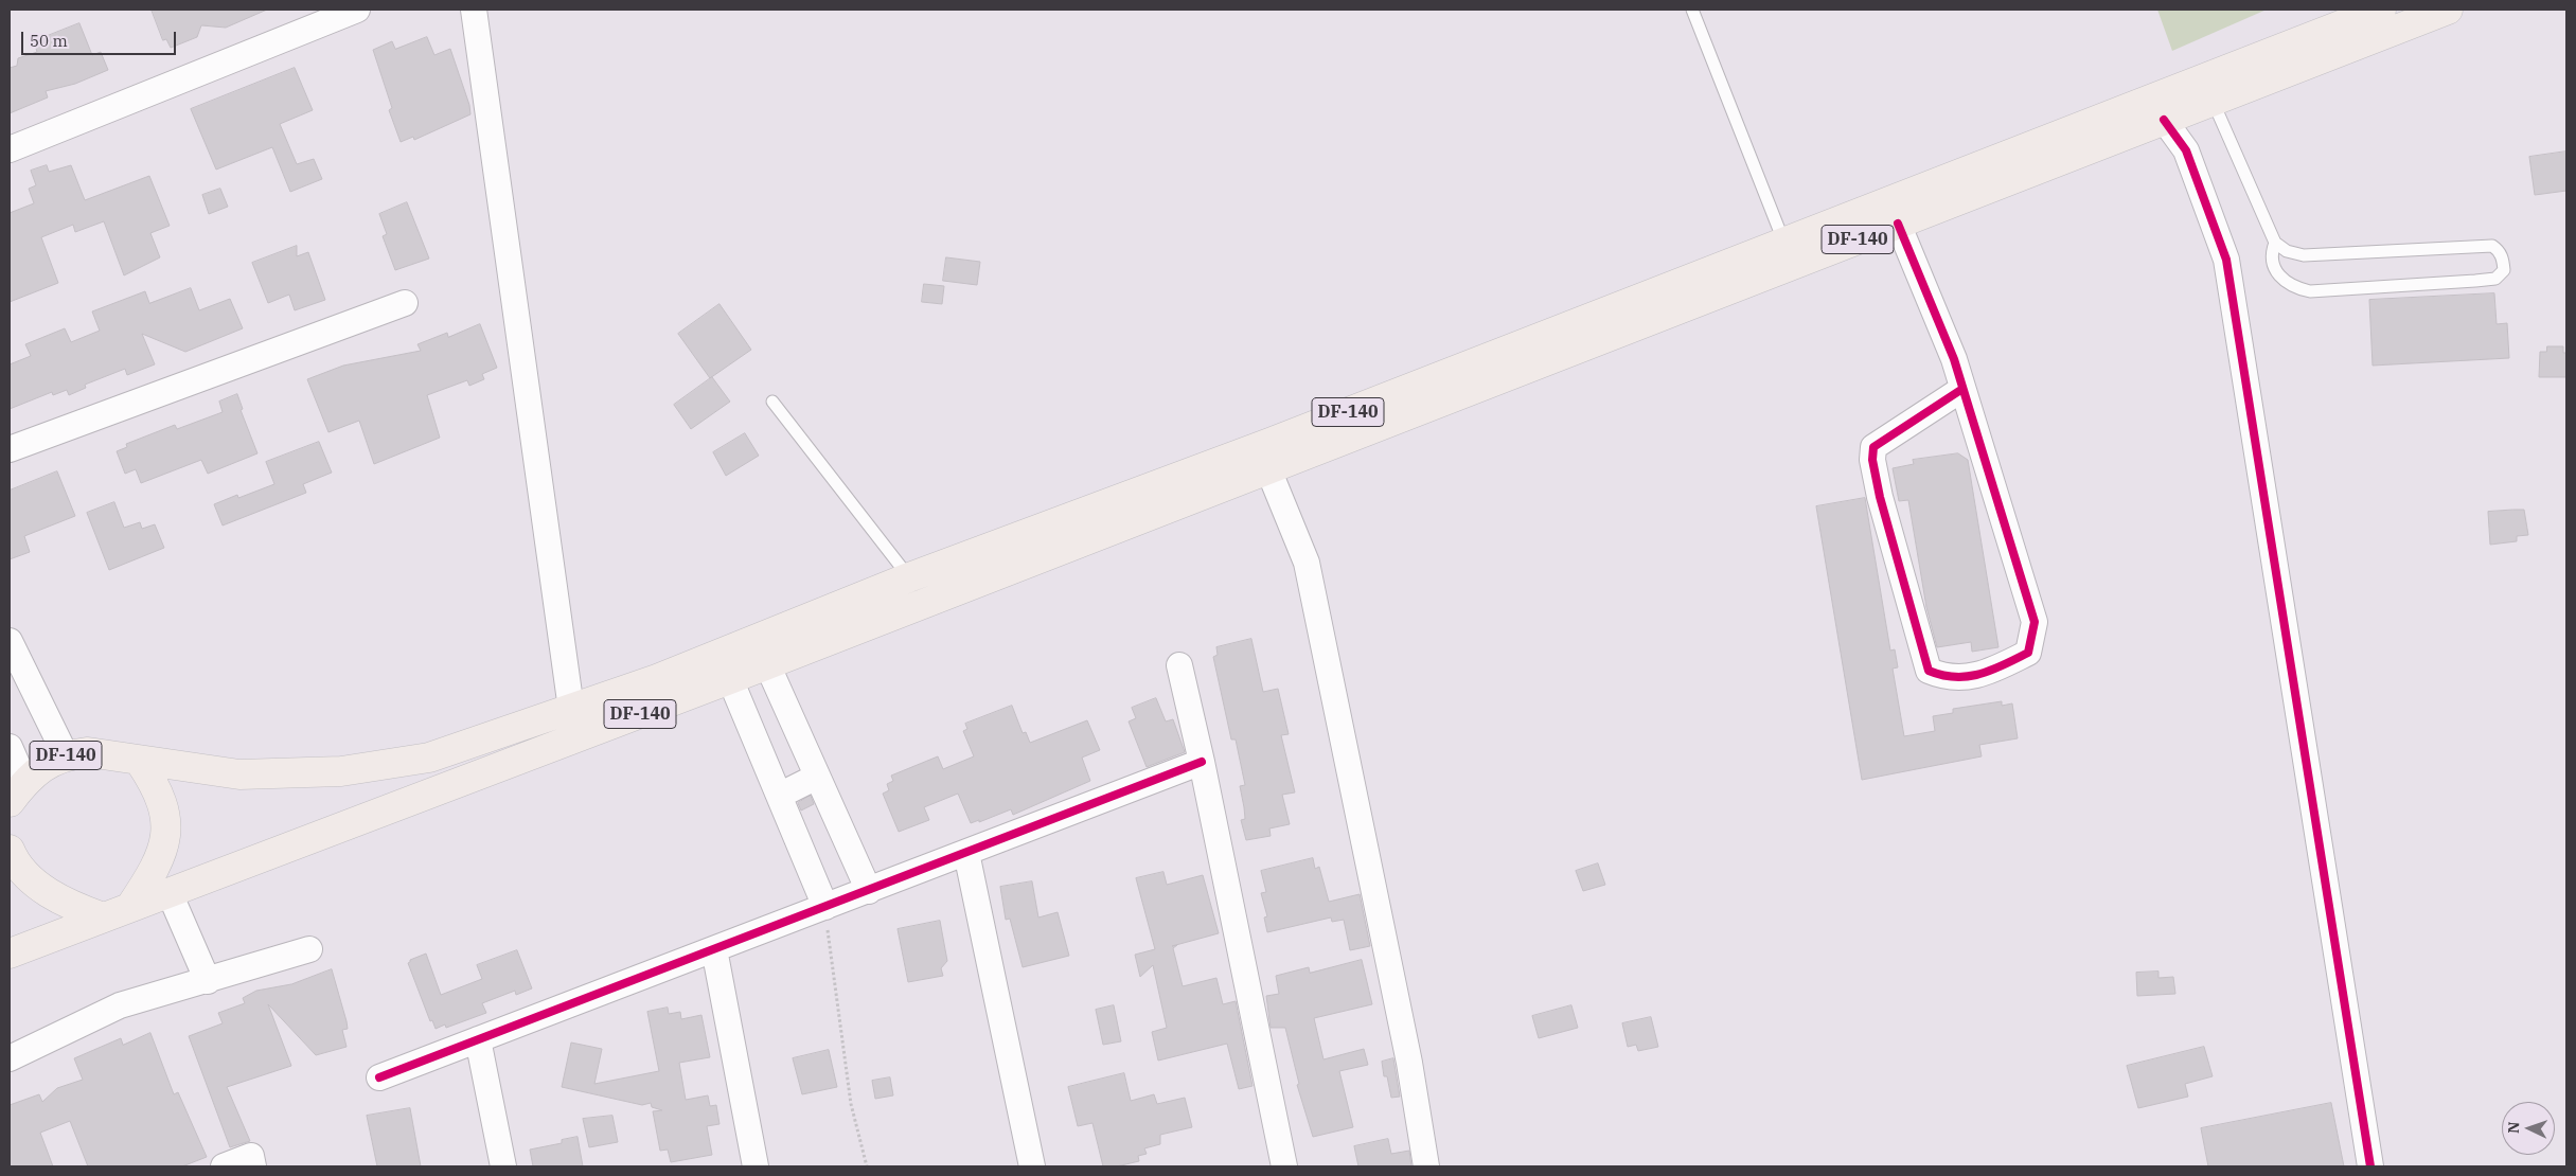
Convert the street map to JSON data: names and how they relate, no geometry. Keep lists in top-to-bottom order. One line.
{"streets":{"main road":["DF-140"]},"scale_bar":"50 m","north":"left"}
